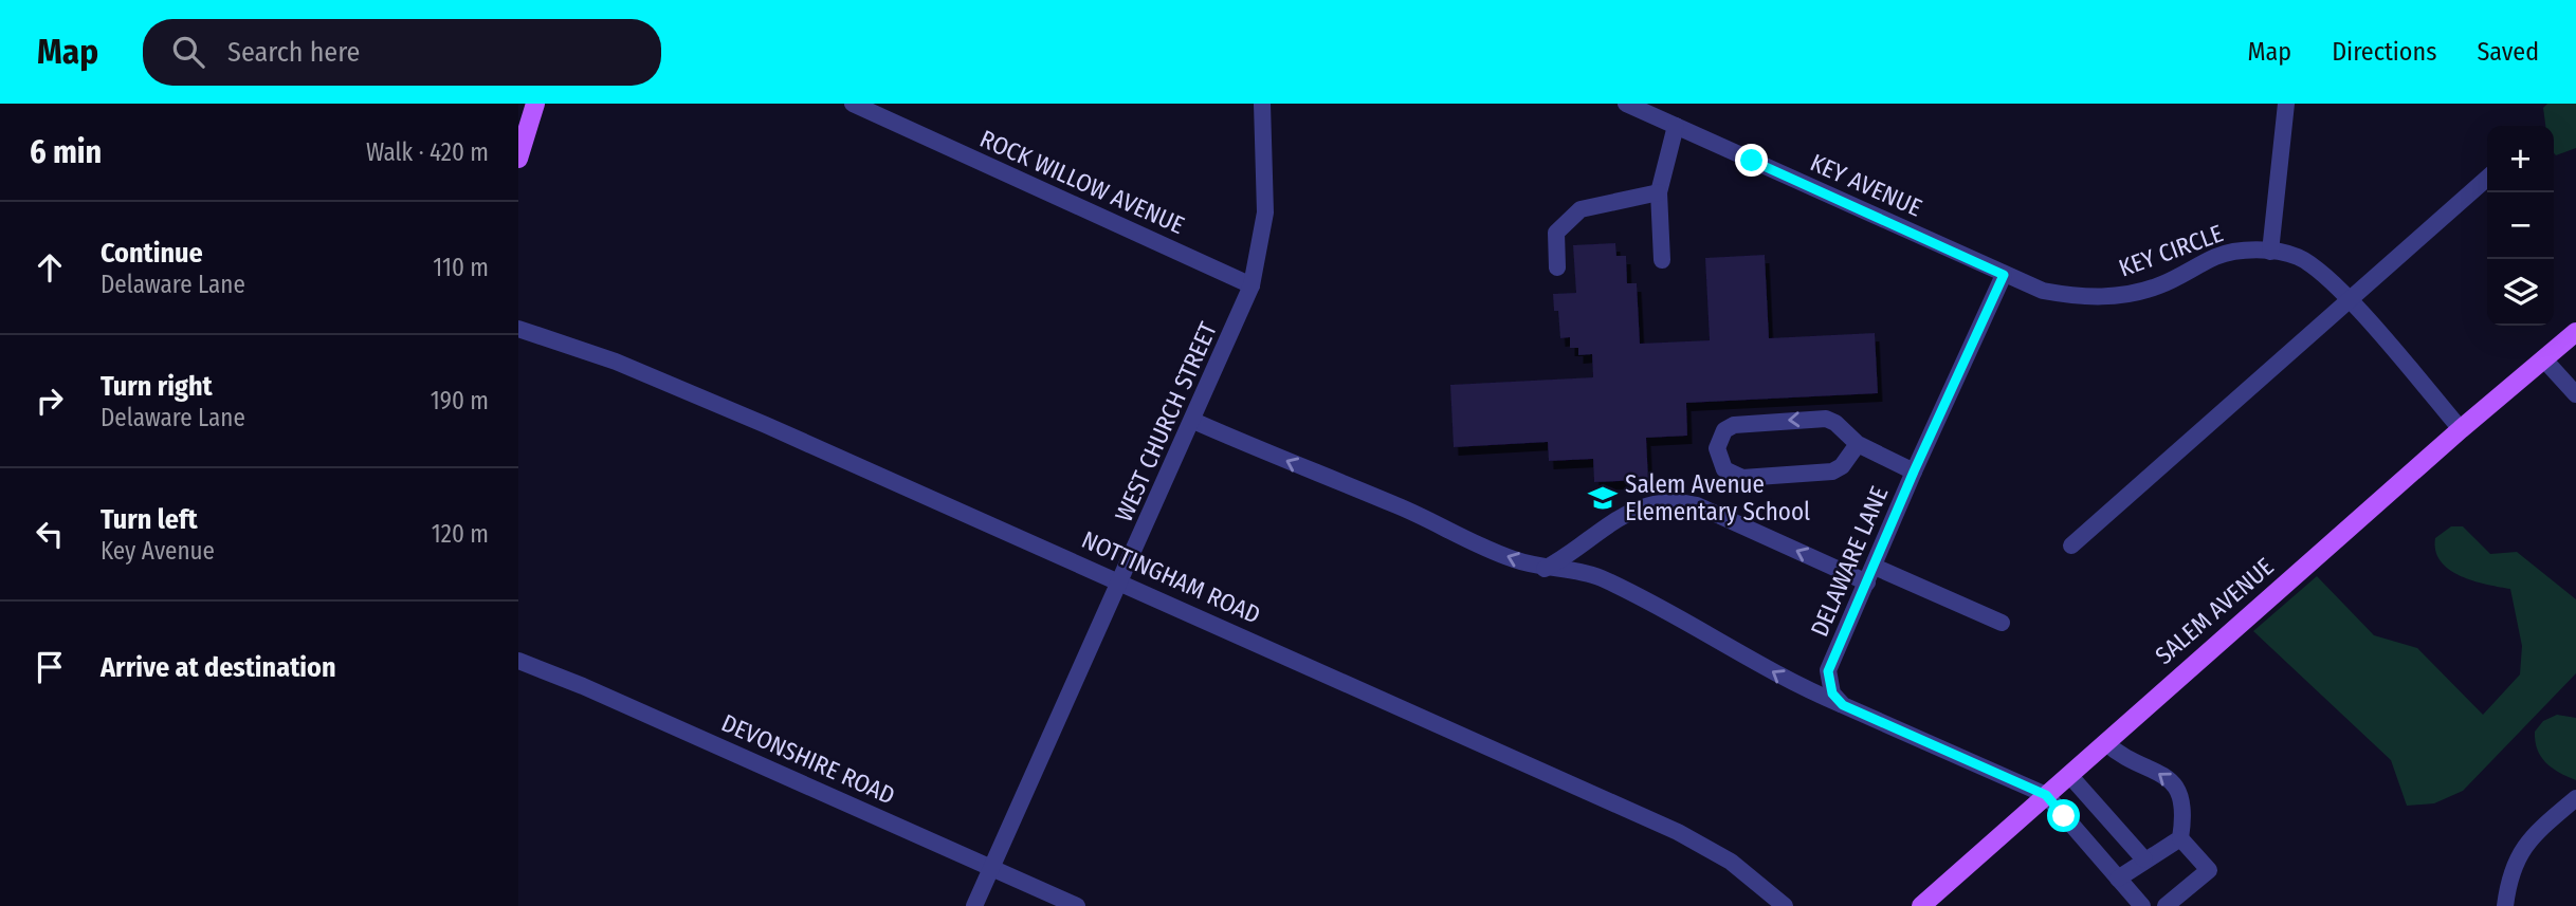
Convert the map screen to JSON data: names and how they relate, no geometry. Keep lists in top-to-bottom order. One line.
{"streets":{"main road":["SALEM AVENUE"],"street":["ROCK WILLOW AVENUE","KEY AVENUE","KEY CIRCLE","WEST CHURCH STREET","DELAWARE LANE","NOTTINGHAM ROAD","DEVONSHIRE ROAD"]},"crossings":[["ROCK WILLOW AVENUE","WEST CHURCH STREET"],["KEY AVENUE","KEY CIRCLE"],["KEY AVENUE","DELAWARE LANE"],["KEY CIRCLE","DELAWARE LANE"],["KEY CIRCLE","SALEM AVENUE"],["WEST CHURCH STREET","NOTTINGHAM ROAD"],["WEST CHURCH STREET","DEVONSHIRE ROAD"]],"places":{"school or university":["Salem Avenue Elementary School"]},"page":{"header":"Map","search":"Search here","nav":["Map","Directions","Saved"],"heading":["6 min","Walk · 420 m"],"map_buttons":["+","−"],"list":[["Continue","Delaware Lane","110 m"],["Turn right","Delaware Lane","190 m"],["Turn left","Key Avenue","120 m"],"Arrive at destination"]}}
